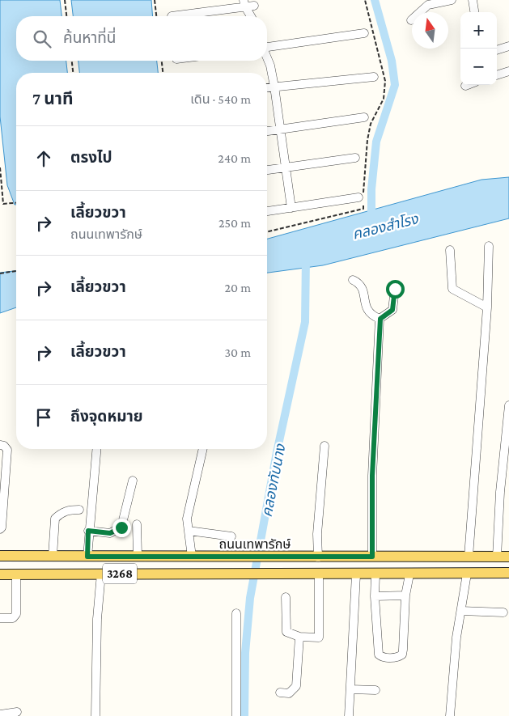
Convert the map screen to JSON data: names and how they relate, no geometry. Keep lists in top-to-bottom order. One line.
{"streets":{"main road":["ถนนเทพารักษ์","3268"]},"water":["คลองสำโรง","คลองทับนาง"],"north":"top","page":{"map_buttons":["+","−"],"search":"ค้นหาที่นี่","heading":["7 นาที","เดิน · 540 m"],"list":[["ตรงไป","240 m"],["เลี้ยวขวา","ถนนเทพารักษ์","250 m"],["เลี้ยวขวา","20 m"],["เลี้ยวขวา","30 m"],"ถึงจุดหมาย"]}}
